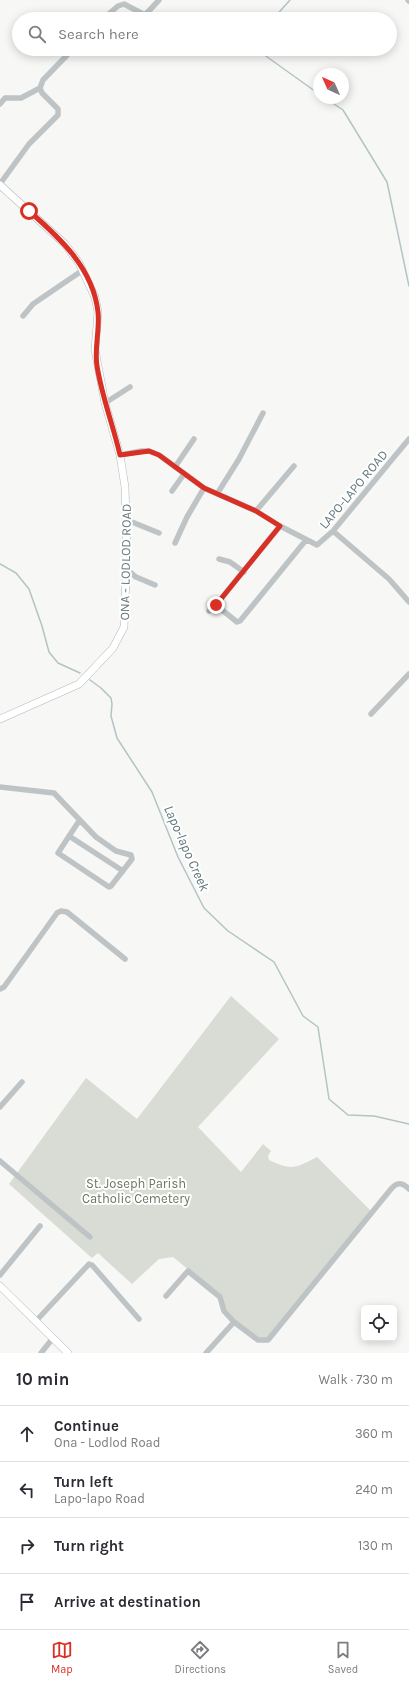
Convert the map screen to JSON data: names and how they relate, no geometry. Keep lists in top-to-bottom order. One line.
{"streets":{"main road":["ONA - LODLOD ROAD"],"street":["LAPO-LAPO ROAD"]},"crossings":[["LAPO-LAPO ROAD","ONA - LODLOD ROAD"]],"water":["Lapo-lapo Creek"],"parks":["St. Joseph Parish Catholic Cemetery"],"north":"top left","page":{"search":"Search here","heading":["10 min","Walk · 730 m"],"list":[["Continue","Ona - Lodlod Road","360 m"],["Turn left","Lapo-lapo Road","240 m"],["Turn right","130 m"],"Arrive at destination"],"nav":["Map","Directions","Saved"]}}
